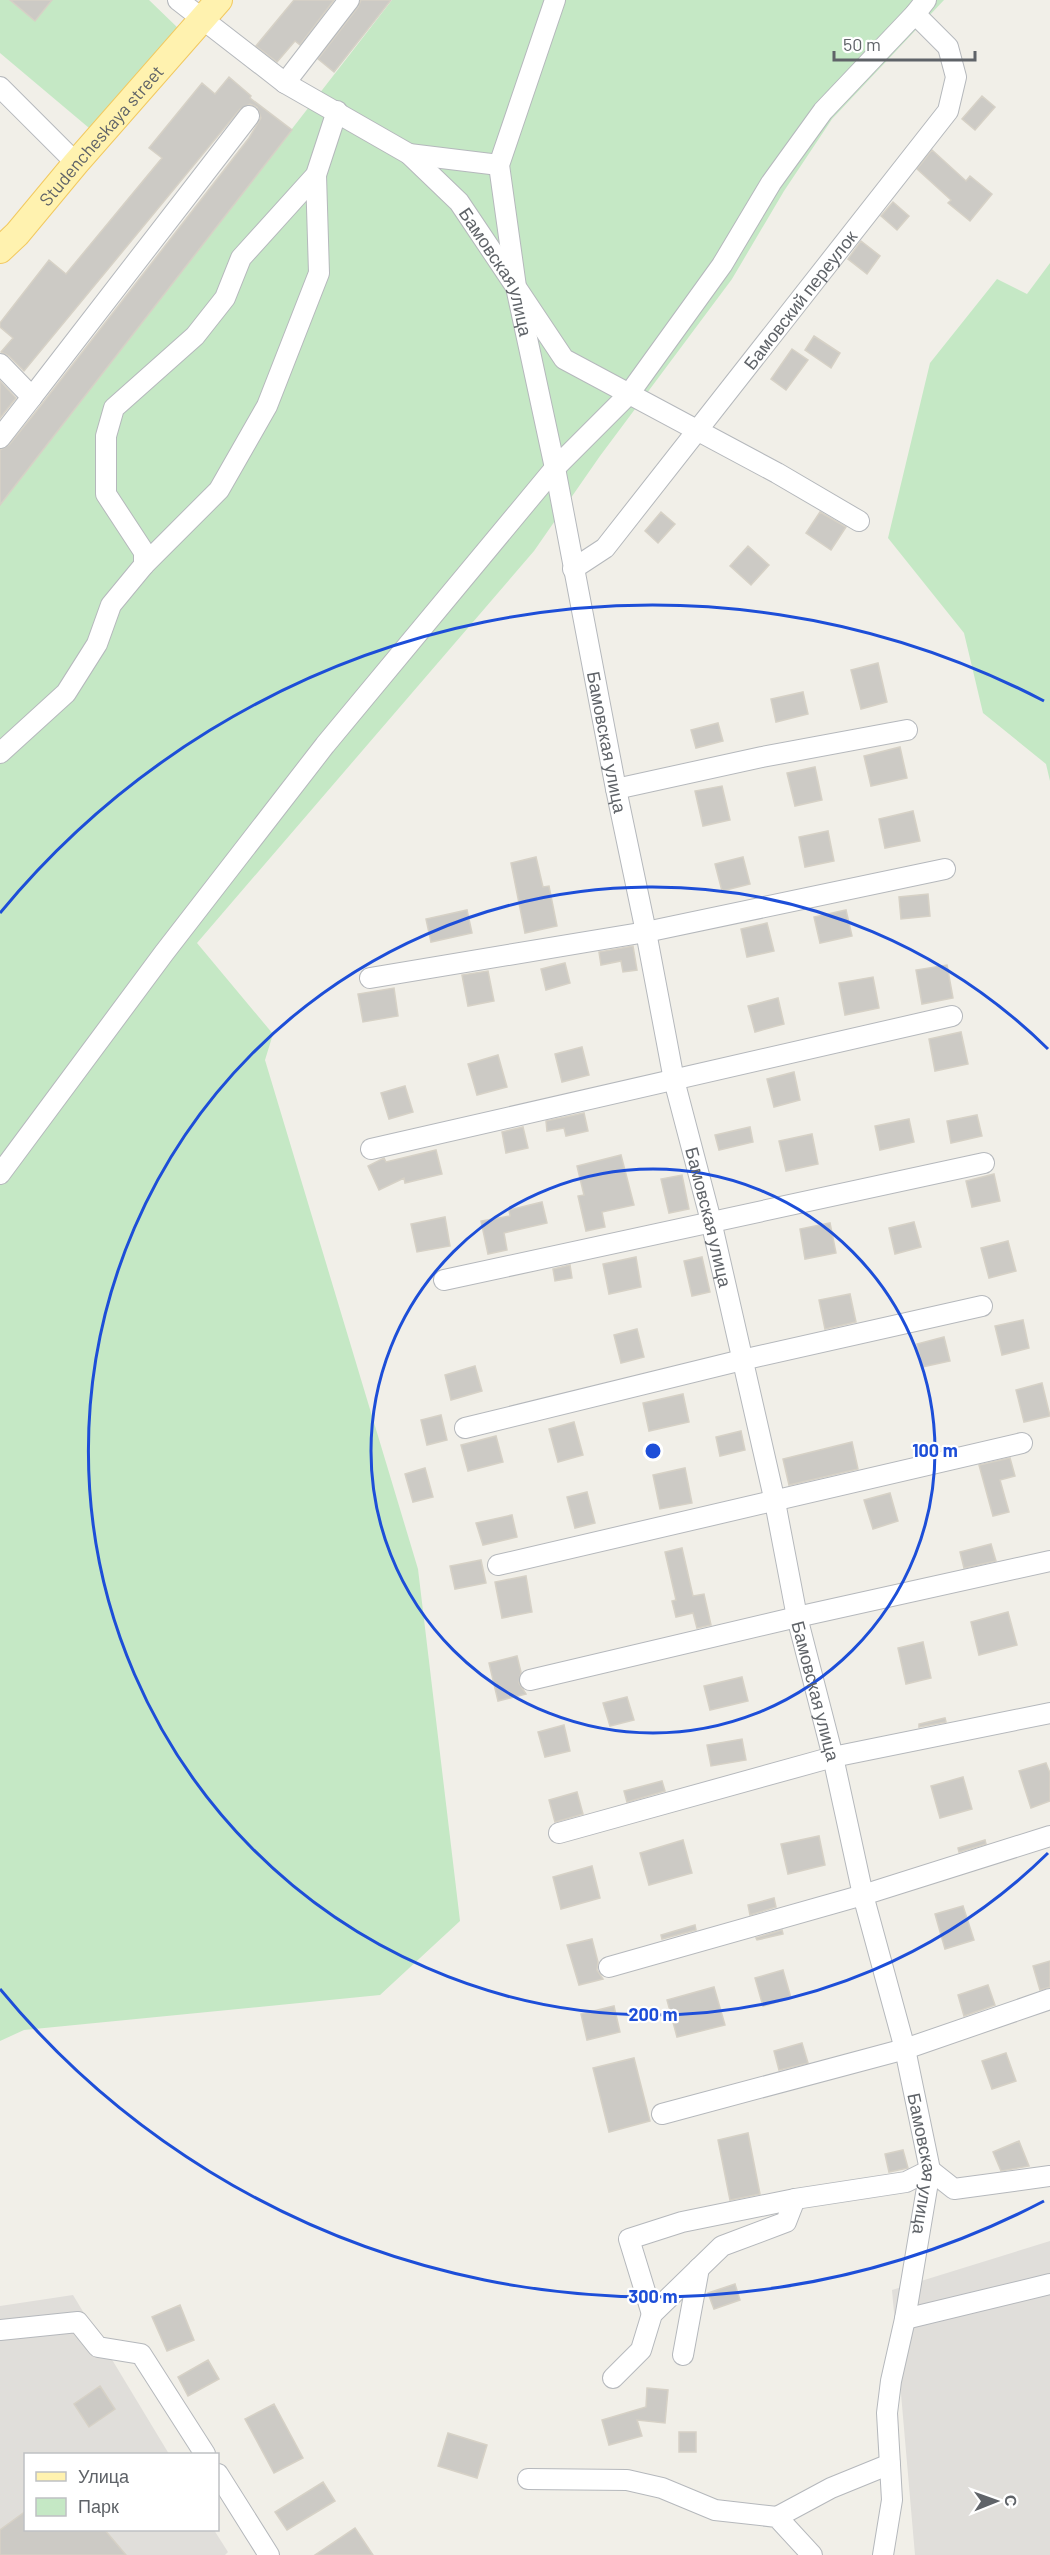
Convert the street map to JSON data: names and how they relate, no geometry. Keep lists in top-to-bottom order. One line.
{"streets":{"main road":["Studencheskaya street"],"street":["Бамовская улица","Бамовский переулок"]},"crossings":[["Studencheskaya street","Бамовская улица"],["Бамовская улица","Бамовский переулок"]],"legend":["Улица","Парк"],"scale_bar":"50 m","north":"right","rings":["100 m","200 m","300 m"]}
